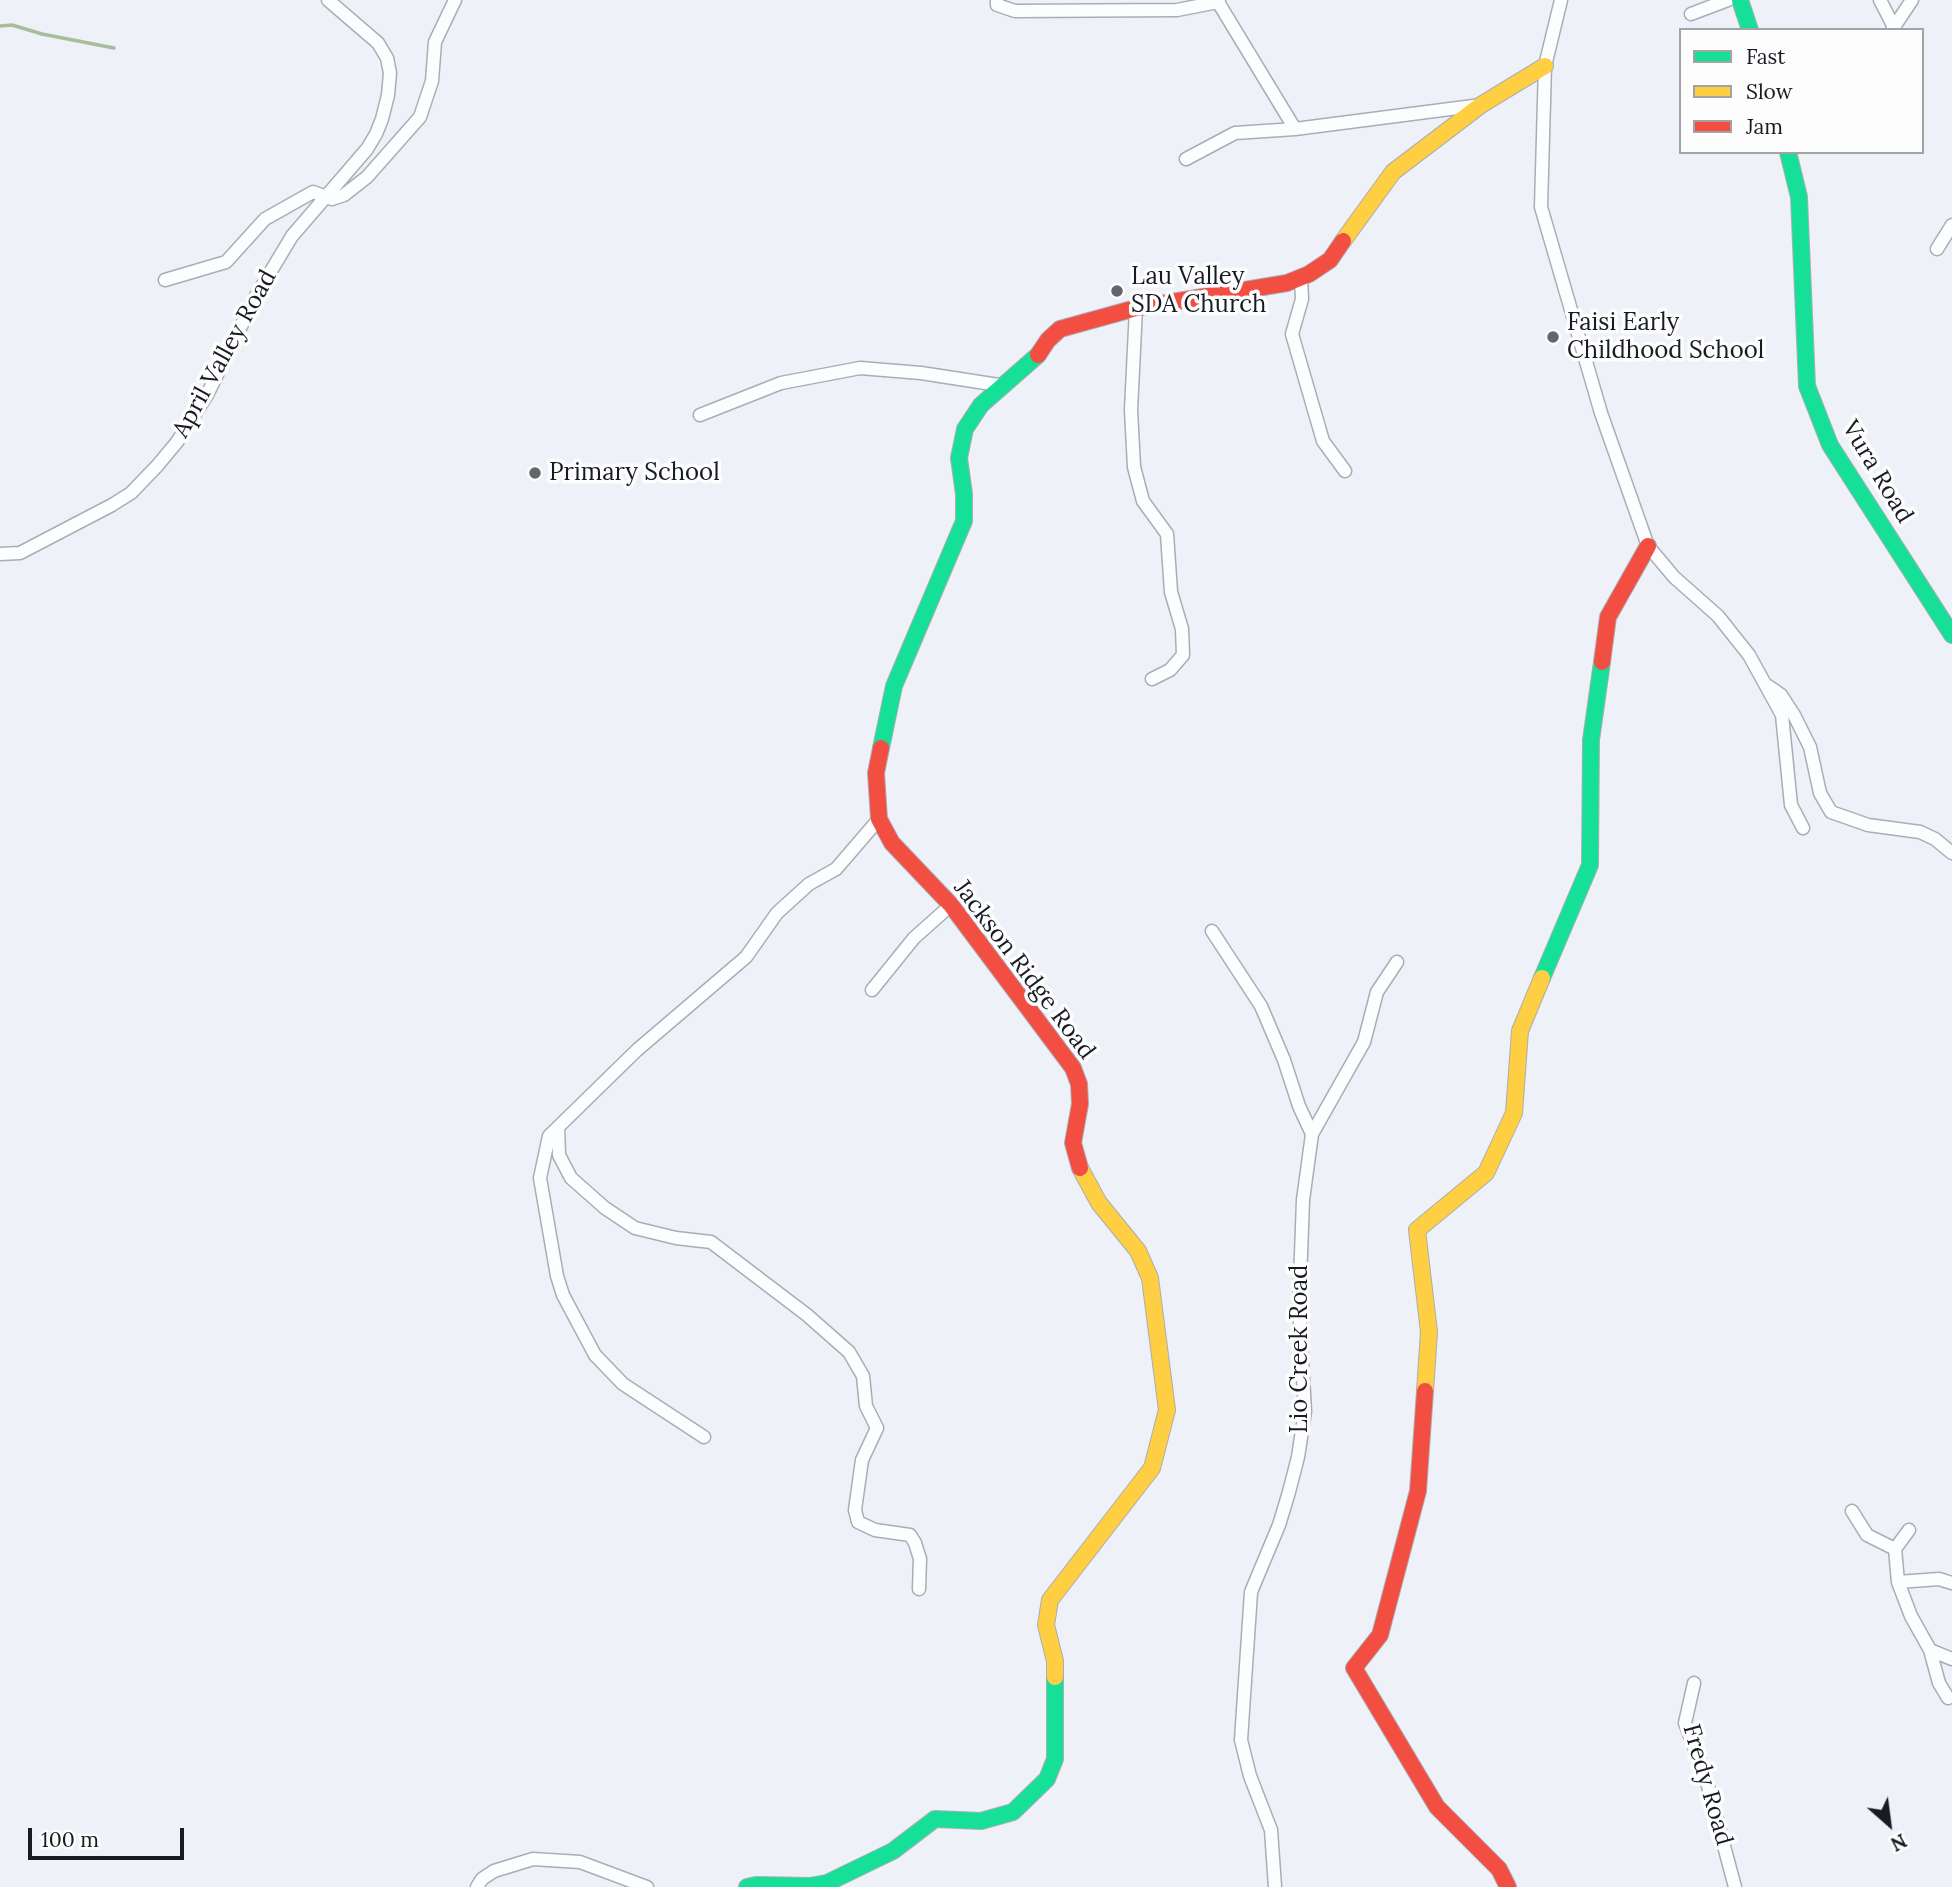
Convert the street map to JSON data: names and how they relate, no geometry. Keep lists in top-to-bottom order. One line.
{"streets":{"street":["April Valley Road","Vura Road","Jackson Ridge Road","Lio Creek Road","Fredy Road"]},"places":["Lau Valley SDA Church","Faisi Early Childhood School","Primary School"],"legend":["Fast","Slow","Jam"],"scale_bar":"100 m","north":"bottom right"}
